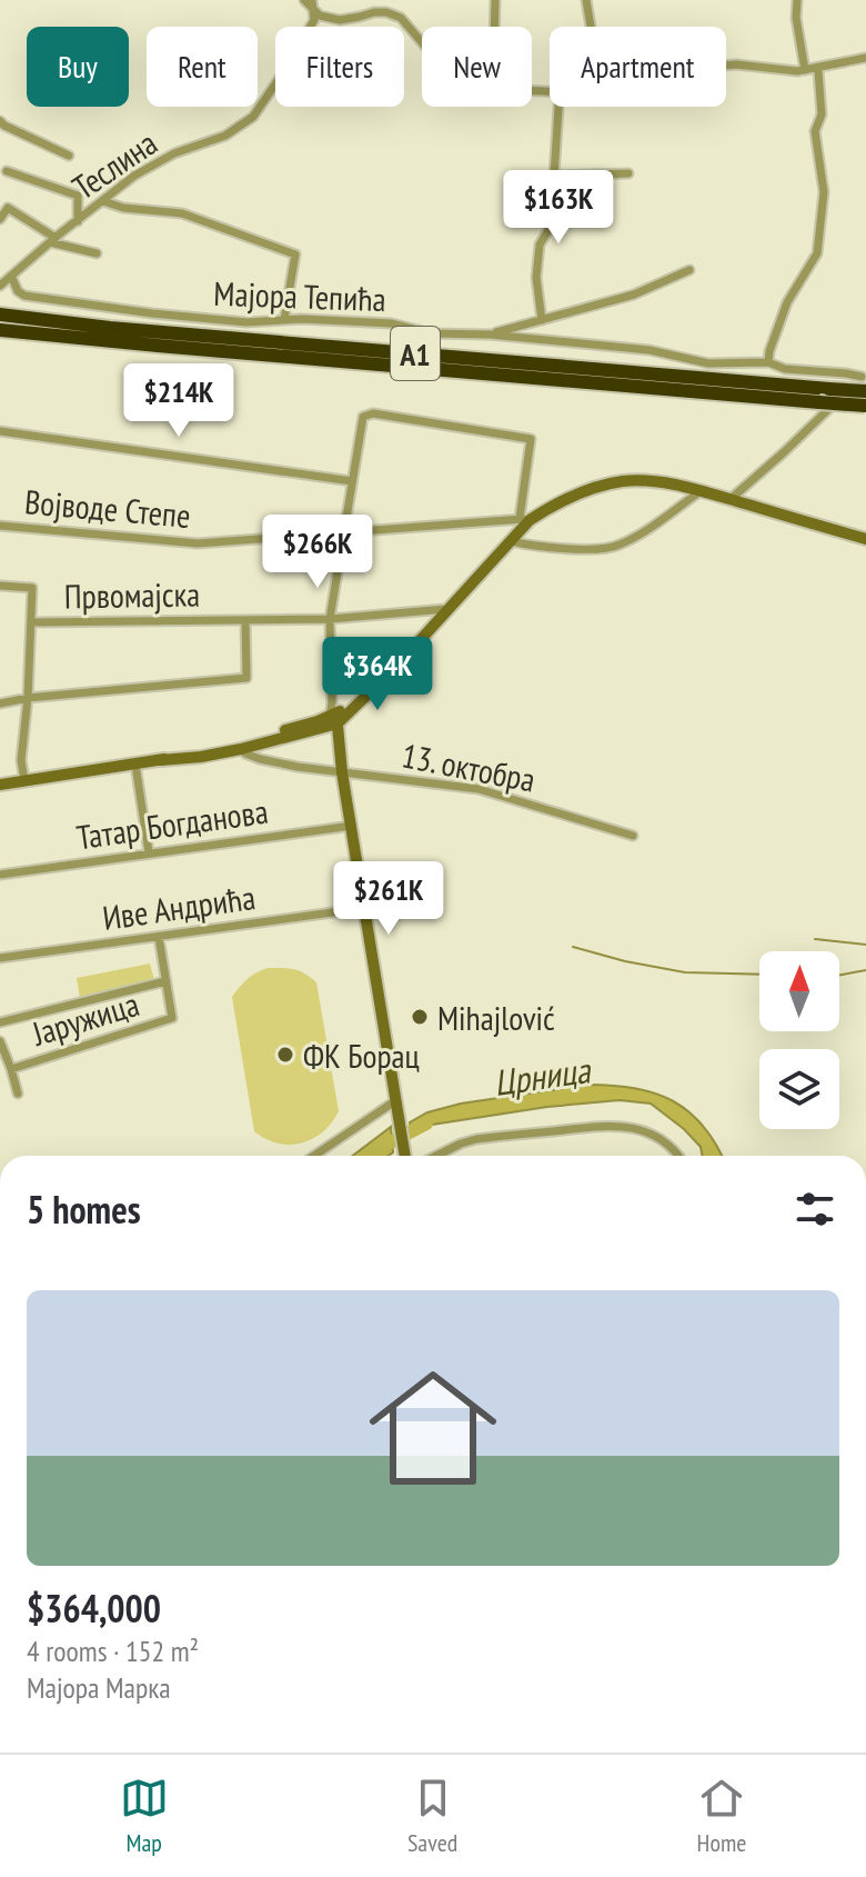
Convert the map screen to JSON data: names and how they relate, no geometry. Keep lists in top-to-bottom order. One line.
{"streets":{"highway":["A1"],"street":["Теслина","Мајора Тепића","Војводе Степе","Првомајска","13. октобра","Татар Богданова","Иве Андрића","Јаружица"]},"crossings":[["Теслина","Мајора Тепића"],["Мајора Тепића","A1"]],"water":["Црница"],"places":["Mihajlović","ФК Борац"],"north":"top","page":{"chip":["Buy","Rent","Filters","New","Apartment"],"price":["$163K","$214K","$266K","$364K","$261K"],"heading":"5 homes","list":[{"name":"$364,000","note":"4 rooms · 152 m² · Мајора Марка"}],"tabs":["Map","Saved","Home"]}}
